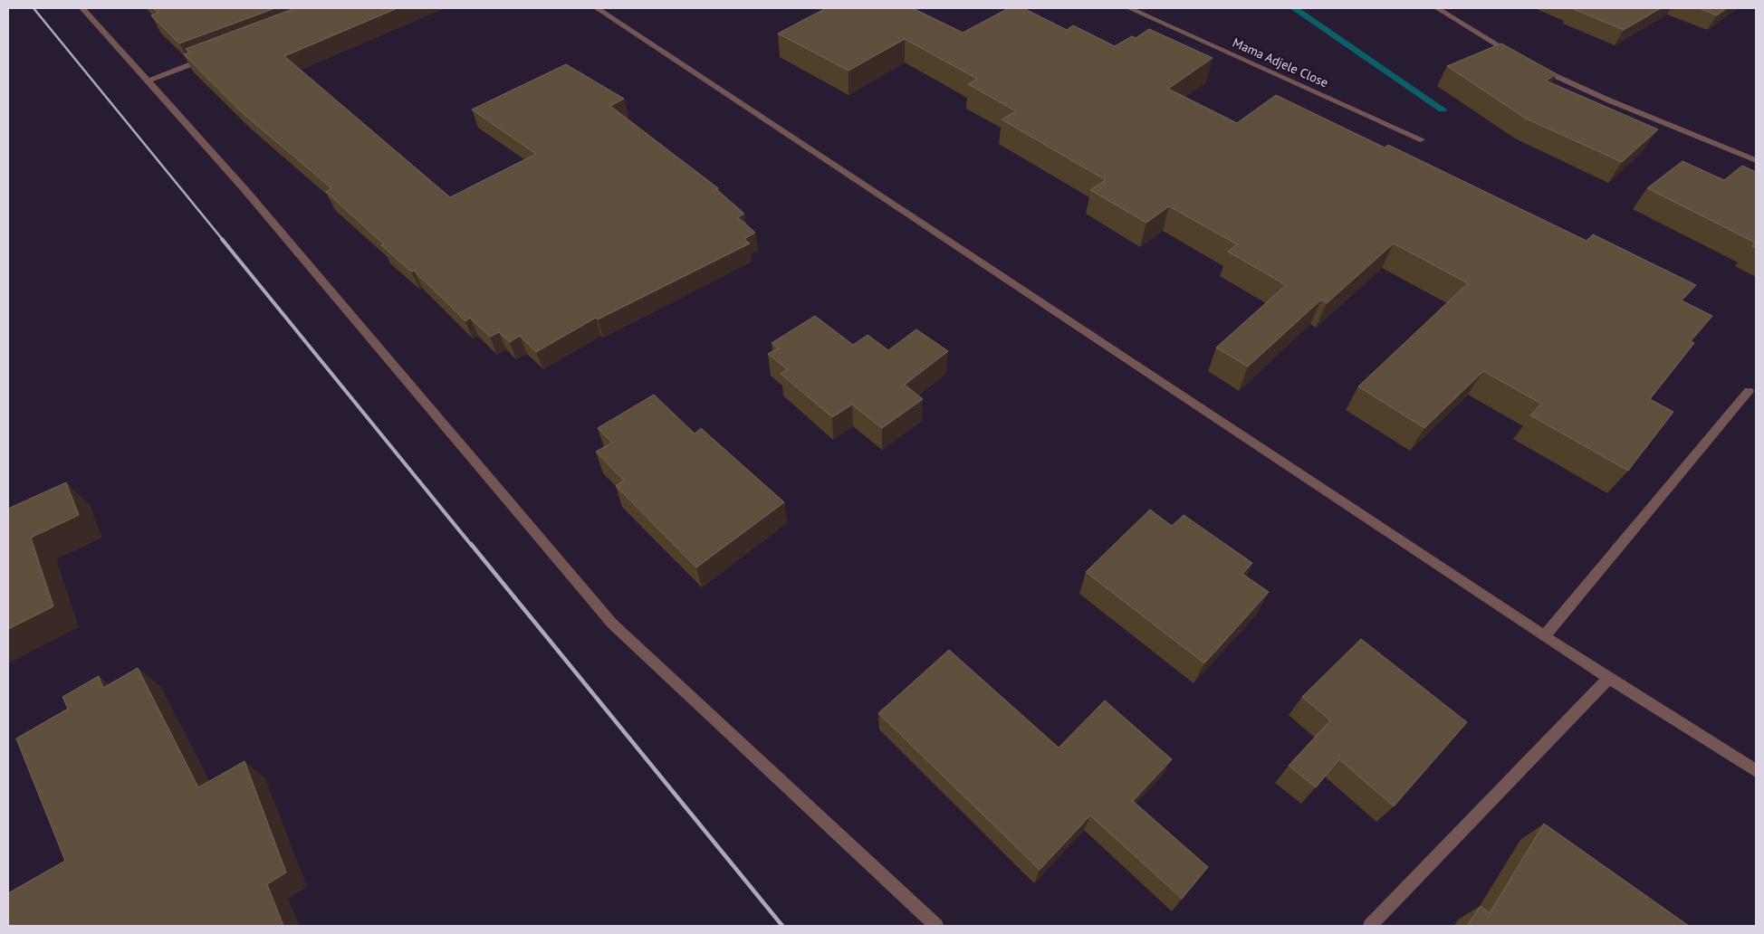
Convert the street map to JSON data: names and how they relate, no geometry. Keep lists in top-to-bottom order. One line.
{"streets":{"street":["Mama Adjele Close"]}}
